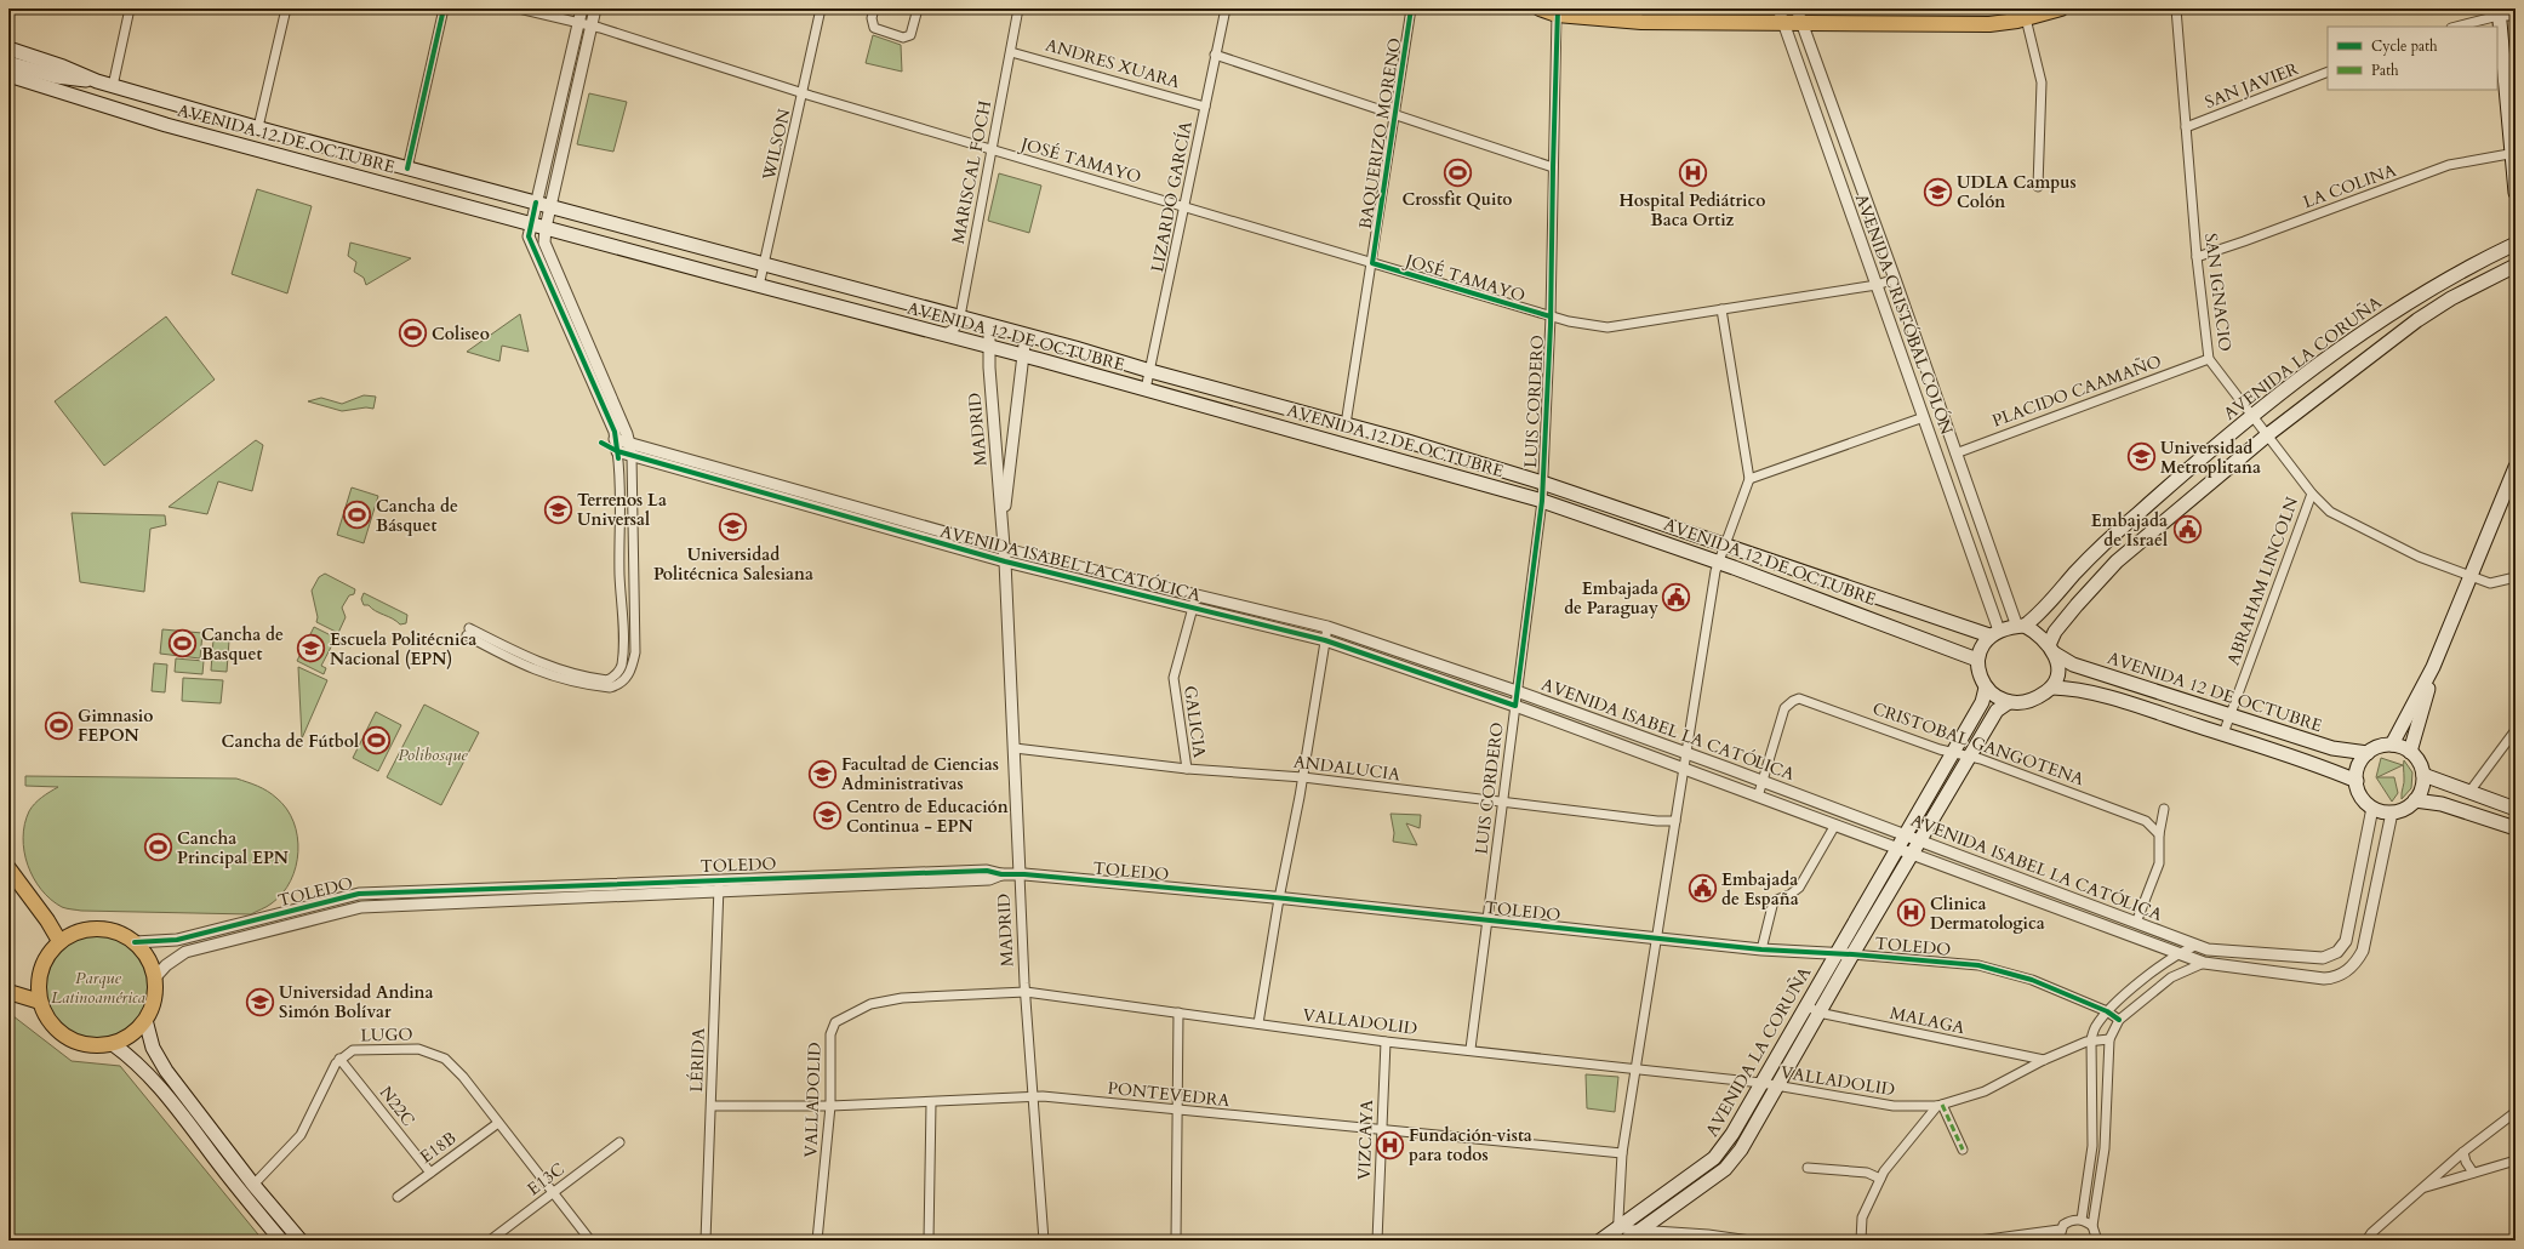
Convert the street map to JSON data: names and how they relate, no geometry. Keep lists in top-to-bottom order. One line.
{"streets":{"main road":["AVENIDA 12 DE OCTUBRE","AVENIDA LA CORUÑA"],"street":["ANDRES XUARA","SAN JAVIER","BAQUERIZO MORENO","WILSON","JOSÉ TAMAYO","MARISCAL FOCH","LA COLINA","LIZARDO GARCÍA","SAN IGNACIO","AVENIDA CRISTÓBAL COLÓN","PLACIDO CAAMAÑO","LUIS CORDERO","MADRID","AVENIDA ISABEL LA CATÓLICA","ABRAHAM LINCOLN","GALICIA","CRISTOBAL GANGOTENA","ANDALUCIA","TOLEDO","MALAGA","VALLADOLID","LUGO","LÉRIDA","PONTEVEDRA","N22C","VIZCAYA","E18B","E13C"]},"crossings":[["ANDRES XUARA","MARISCAL FOCH"],["ANDRES XUARA","LIZARDO GARCÍA"],["SAN JAVIER","SAN IGNACIO"],["BAQUERIZO MORENO","AVENIDA 12 DE OCTUBRE"],["BAQUERIZO MORENO","JOSÉ TAMAYO"],["AVENIDA 12 DE OCTUBRE","WILSON"],["AVENIDA 12 DE OCTUBRE","MARISCAL FOCH"],["AVENIDA 12 DE OCTUBRE","LIZARDO GARCÍA"],["AVENIDA 12 DE OCTUBRE","AVENIDA CRISTÓBAL COLÓN"],["AVENIDA 12 DE OCTUBRE","AVENIDA LA CORUÑA"],["AVENIDA 12 DE OCTUBRE","LUIS CORDERO"],["AVENIDA 12 DE OCTUBRE","MADRID"],["AVENIDA 12 DE OCTUBRE","AVENIDA ISABEL LA CATÓLICA"],["AVENIDA 12 DE OCTUBRE","ABRAHAM LINCOLN"],["WILSON","JOSÉ TAMAYO"],["JOSÉ TAMAYO","MARISCAL FOCH"],["JOSÉ TAMAYO","LIZARDO GARCÍA"],["JOSÉ TAMAYO","AVENIDA CRISTÓBAL COLÓN"],["JOSÉ TAMAYO","LUIS CORDERO"],["LA COLINA","SAN IGNACIO"],["SAN IGNACIO","AVENIDA LA CORUÑA"],["SAN IGNACIO","PLACIDO CAAMAÑO"],["SAN IGNACIO","ABRAHAM LINCOLN"],["AVENIDA CRISTÓBAL COLÓN","AVENIDA LA CORUÑA"],["AVENIDA CRISTÓBAL COLÓN","PLACIDO CAAMAÑO"],["AVENIDA LA CORUÑA","AVENIDA ISABEL LA CATÓLICA"],["AVENIDA LA CORUÑA","CRISTOBAL GANGOTENA"],["AVENIDA LA CORUÑA","TOLEDO"],["AVENIDA LA CORUÑA","MALAGA"],["AVENIDA LA CORUÑA","VALLADOLID"],["LUIS CORDERO","AVENIDA ISABEL LA CATÓLICA"],["LUIS CORDERO","ANDALUCIA"],["LUIS CORDERO","TOLEDO"],["LUIS CORDERO","VALLADOLID"],["MADRID","AVENIDA ISABEL LA CATÓLICA"],["MADRID","ANDALUCIA"],["MADRID","TOLEDO"],["MADRID","VALLADOLID"],["MADRID","PONTEVEDRA"],["AVENIDA ISABEL LA CATÓLICA","GALICIA"],["AVENIDA ISABEL LA CATÓLICA","CRISTOBAL GANGOTENA"],["GALICIA","ANDALUCIA"],["TOLEDO","LÉRIDA"],["MALAGA","VALLADOLID"],["VALLADOLID","PONTEVEDRA"],["VALLADOLID","VIZCAYA"],["LUGO","N22C"],["LUGO","E18B"],["LUGO","E13C"],["LÉRIDA","PONTEVEDRA"],["PONTEVEDRA","VIZCAYA"],["N22C","E18B"]],"parks":["Polibosque","Parque Latinoamérica"],"places":{"sports":["Crossfit Quito","Coliseo","Cancha de Básquet","Cancha de Basquet","Gimnasio FEPON","Cancha de Fútbol","Cancha Principal EPN"],"hospital":["Hospital Pediátrico Baca Ortiz","Clinica Dermatologica","Fundación vista para todos"],"school or university":["UDLA Campus Colón","Universidad Metroplitana","Terrenos La Universal","Universidad Politécnica Salesiana","Escuela Politécnica Nacional (EPN)","Facultad de Ciencias Administrativas","Centro de Educación Continua - EPN","Universidad Andina Simón Bolívar"],"public building":["Embajada de Israel","Embajada de Paraguay","Embajada de España"]},"legend":["Cycle path","Path"]}
